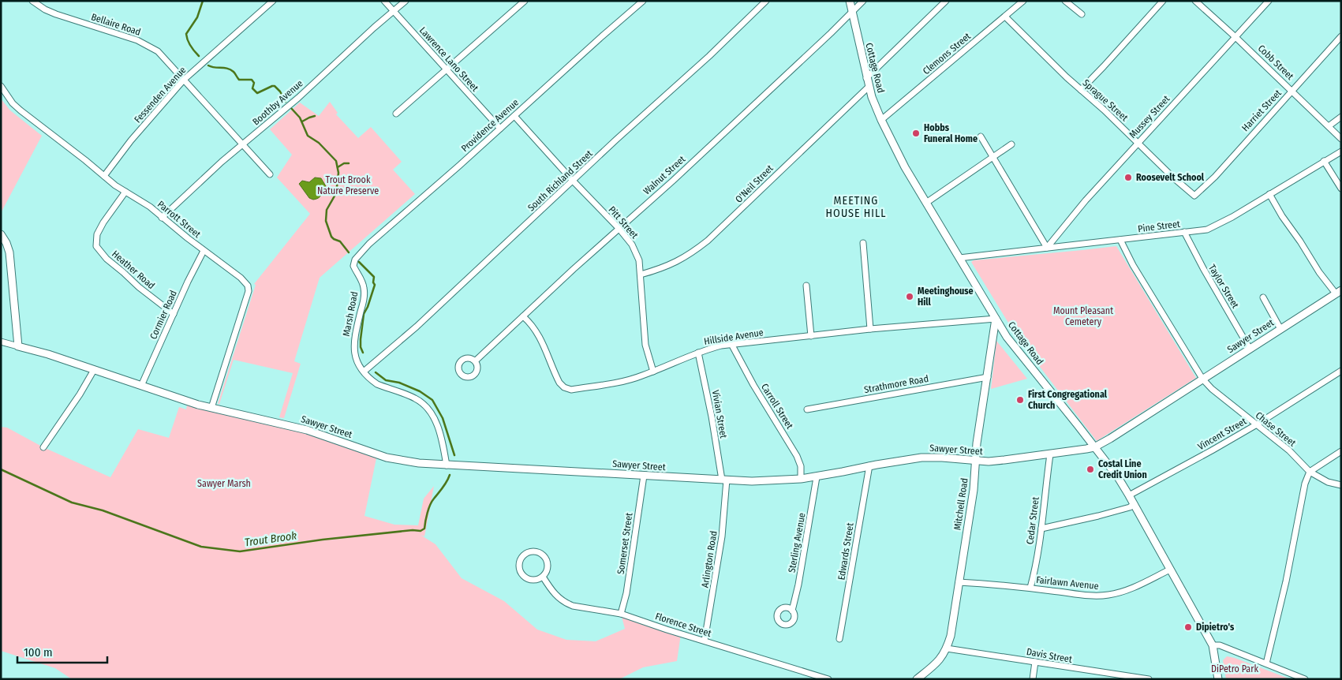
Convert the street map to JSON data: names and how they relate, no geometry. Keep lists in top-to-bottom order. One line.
{"streets":{"street":["Bellaire Road","Clemons Street","Lawrence Lano Street","Cobb Street","Cottage Road","Fessenden Avenue","Sprague Street","Boothby Avenue","Harriet Street","Mussey Street","Providence Avenue","Walnut Street","South Richland Street","O'Neil Street","Parrott Street","Pitt Street","Pine Street","Heather Road","Taylor Street","Marsh Road","Cormier Road","Sawyer Street","Hillside Avenue","Strathmore Road","Carroll Street","Vivian Street","Chase Street","Vincent Street","Mitchell Road","Cedar Street","Sterling Avenue","Somerset Street","Edwards Street","Arlington Road","Fairlawn Avenue","Florence Street","Davis Street"]},"crossings":[["Bellaire Road","Fessenden Avenue"],["Bellaire Road","Boothby Avenue"],["Clemons Street","Cottage Road"],["Clemons Street","Sprague Street"],["Lawrence Lano Street","Boothby Avenue"],["Lawrence Lano Street","Providence Avenue"],["Cobb Street","Harriet Street"],["Cobb Street","Mussey Street"],["Cottage Road","Walnut Street"],["Cottage Road","O'Neil Street"],["Cottage Road","Pine Street"],["Cottage Road","Sawyer Street"],["Cottage Road","Hillside Avenue"],["Cottage Road","Vincent Street"],["Cottage Road","Mitchell Road"],["Cottage Road","Fairlawn Avenue"],["Fessenden Avenue","Parrott Street"],["Sprague Street","Harriet Street"],["Sprague Street","Mussey Street"],["Boothby Avenue","Parrott Street"],["Mussey Street","Pine Street"],["Providence Avenue","Pitt Street"],["Providence Avenue","Marsh Road"],["Walnut Street","Pitt Street"],["Walnut Street","Hillside Avenue"],["South Richland Street","Pitt Street"],["South Richland Street","Marsh Road"],["O'Neil Street","Pitt Street"],["Parrott Street","Heather Road"],["Parrott Street","Cormier Road"],["Parrott Street","Sawyer Street"],["Pitt Street","Hillside Avenue"],["Pine Street","Taylor Street"],["Pine Street","Chase Street"],["Heather Road","Cormier Road"],["Taylor Street","Sawyer Street"],["Marsh Road","Sawyer Street"],["Cormier Road","Sawyer Street"],["Sawyer Street","Carroll Street"],["Sawyer Street","Vivian Street"],["Sawyer Street","Chase Street"],["Sawyer Street","Mitchell Road"],["Sawyer Street","Cedar Street"],["Sawyer Street","Sterling Avenue"],["Sawyer Street","Somerset Street"],["Sawyer Street","Edwards Street"],["Sawyer Street","Arlington Road"],["Hillside Avenue","Carroll Street"],["Hillside Avenue","Vivian Street"],["Hillside Avenue","Mitchell Road"],["Strathmore Road","Mitchell Road"],["Vivian Street","Arlington Road"],["Chase Street","Vincent Street"],["Mitchell Road","Fairlawn Avenue"],["Mitchell Road","Davis Street"],["Cedar Street","Fairlawn Avenue"],["Somerset Street","Florence Street"],["Arlington Road","Florence Street"]],"districts":["MEETING HOUSE HILL"],"water":["Trout Brook"],"parks":["Trout Brook Nature Preserve","Mount Pleasant Cemetery","Sawyer Marsh","DiPetro Park"],"places":["Hobbs Funeral Home","Roosevelt School","Meetinghouse Hill","First Congregational Church","Costal Line Credit Union","Dipietro's"],"scale_bar":"100 m"}
